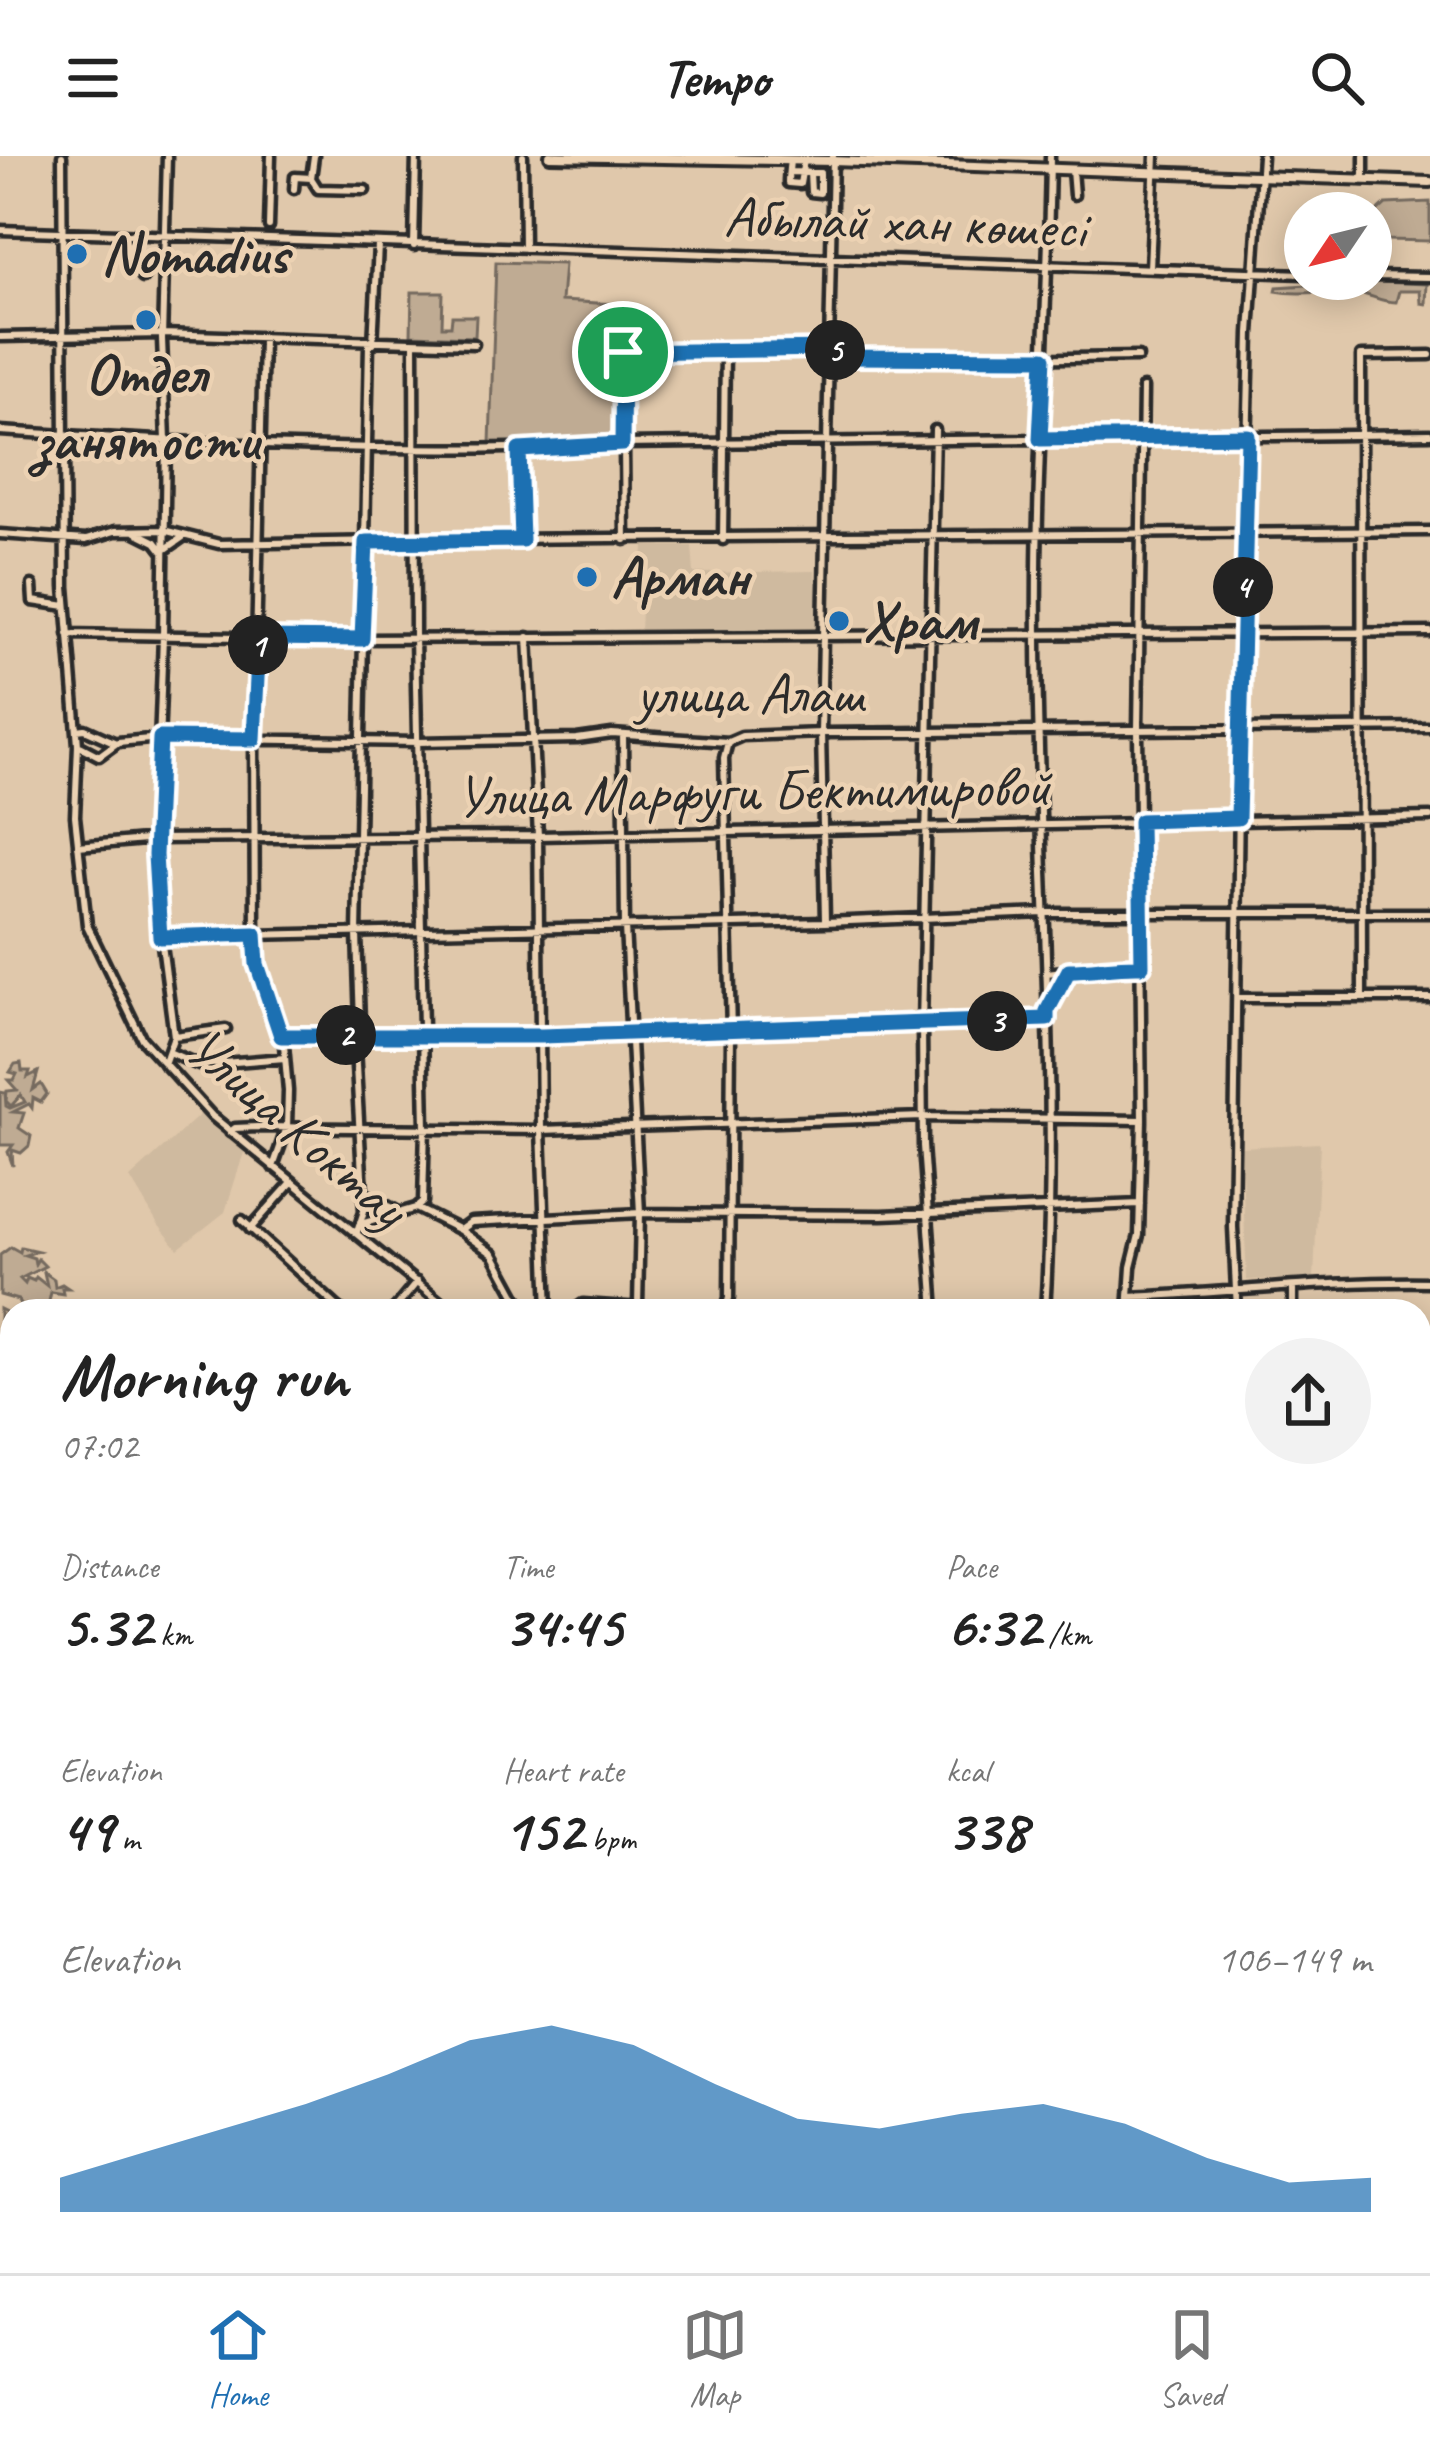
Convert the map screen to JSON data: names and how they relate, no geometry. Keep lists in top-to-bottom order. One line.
{"streets":{"street":["Абылай хан көшесі","улица Алаш","Улица Марфуги Бектимировой","Улица Коктау"]},"crossings":[["Абылай хан көшесі","Улица Коктау"],["улица Алаш","Улица Коктау"],["Улица Марфуги Бектимировой","Улица Коктау"]],"places":["Nomadius","Отдел занятости","Арман","Храм"],"north":"bottom left","page":{"header":"Tempo","pins":["5","4","1","3","2"],"heading":["Morning run","07:02"],"stats":[["Distance","5.32 km"],["Time","34:45"],["Pace","6:32 /km"],["Elevation","49 m"],["Heart rate","152 bpm"],["kcal","338"]],"chart":["Elevation","106–149 m"],"tabs":["Home","Map","Saved"]}}
